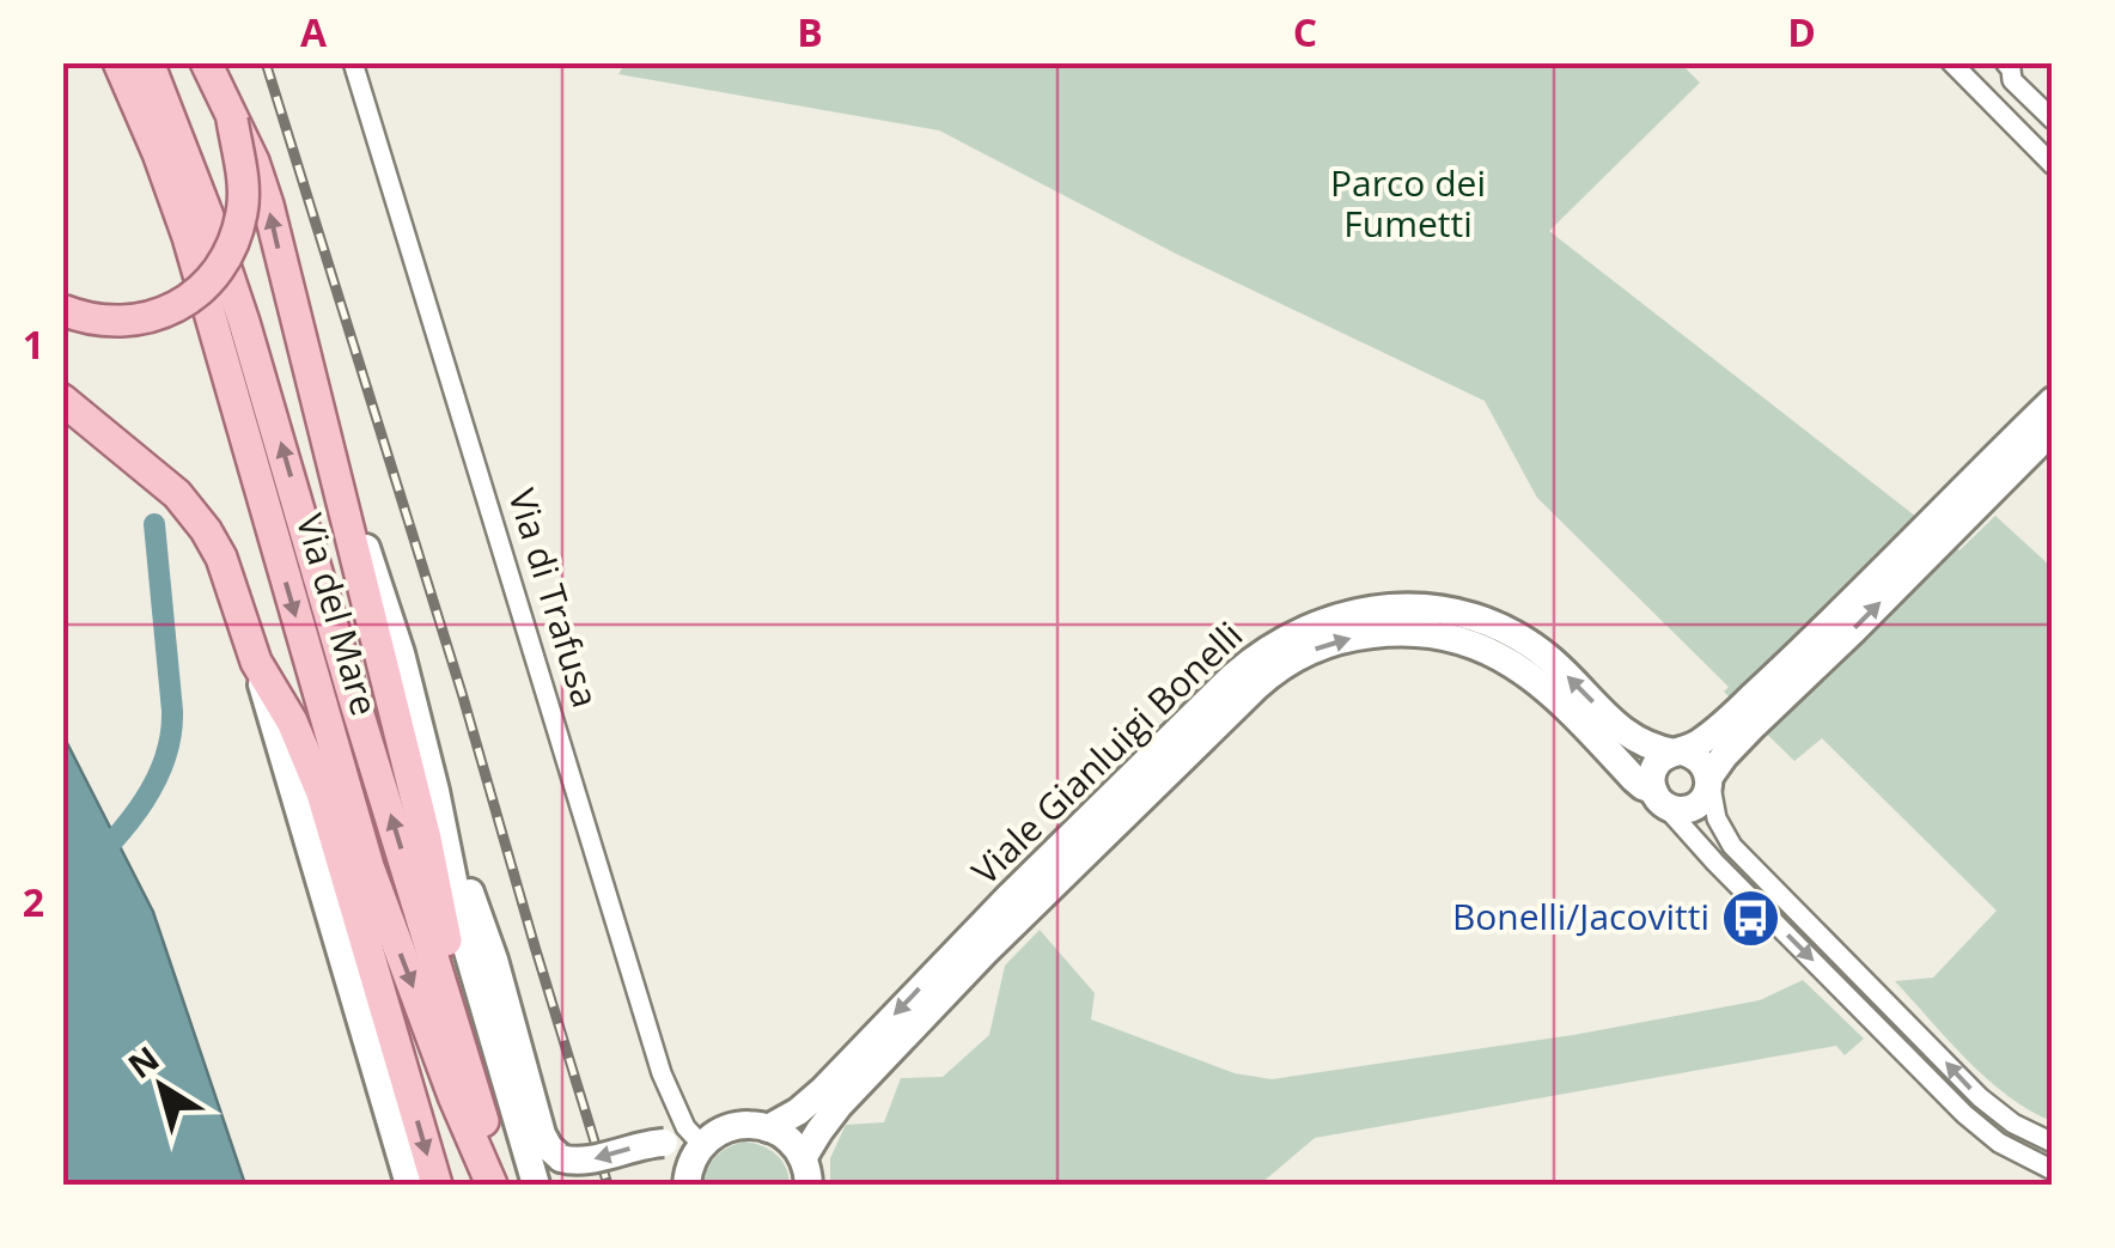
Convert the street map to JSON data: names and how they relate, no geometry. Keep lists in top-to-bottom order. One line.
{"streets":{"main road":["Via del Mare"],"street":["Via di Trafusa","Viale Gianluigi Bonelli"]},"parks":["Parco dei Fumetti"],"places":{"bus stop":["Bonelli/Jacovitti"]},"north":"top left","grid":{"columns":["A","B","C","D"],"rows":["1","2"]}}
